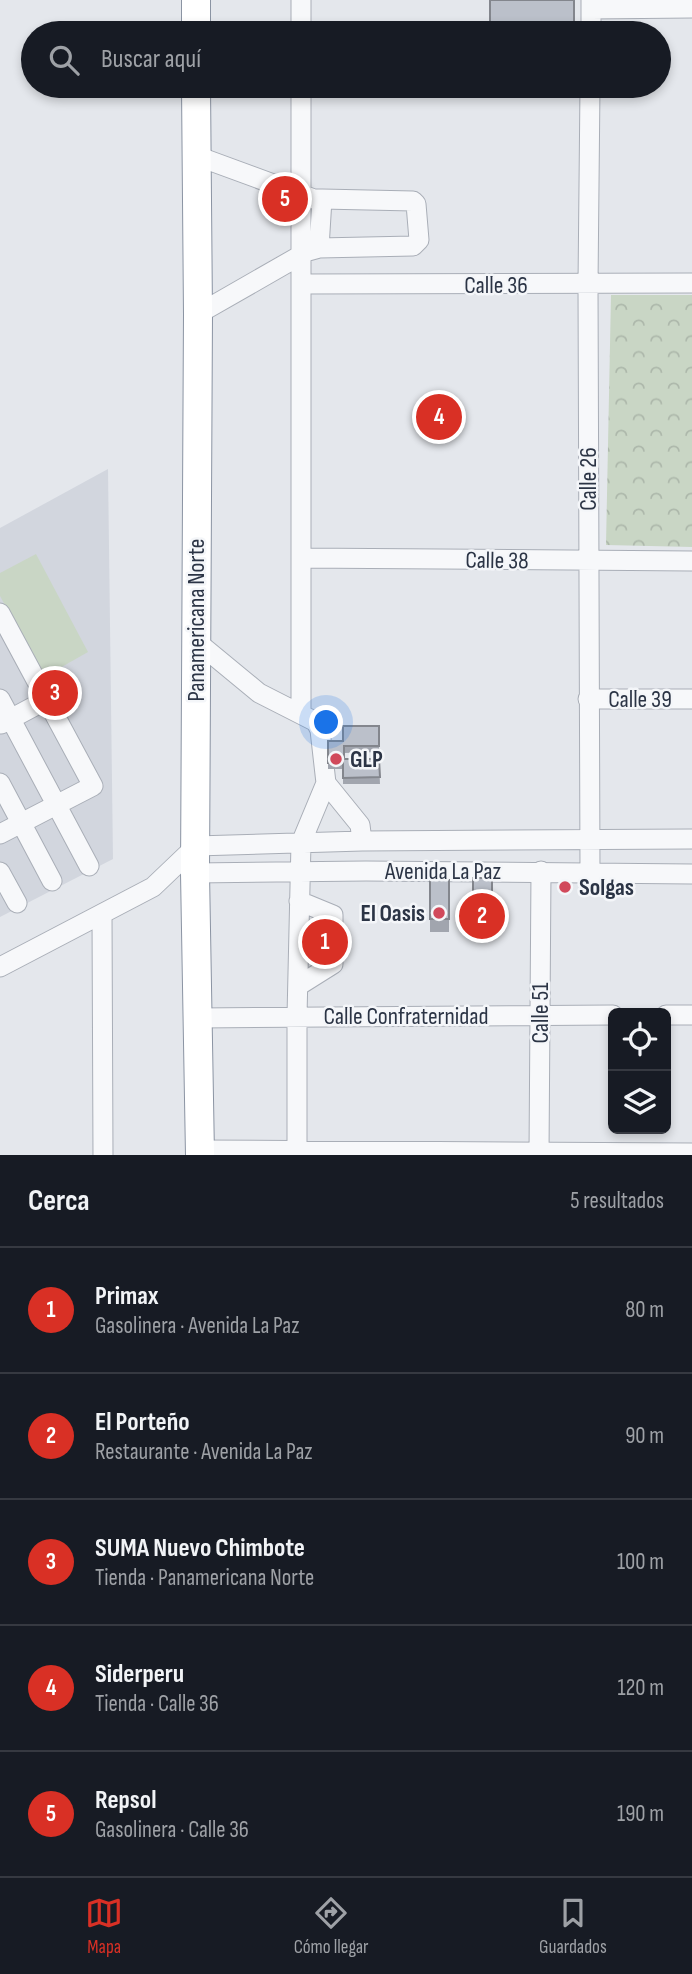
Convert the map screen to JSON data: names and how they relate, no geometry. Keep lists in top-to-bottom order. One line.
{"streets":{"highway":["Panamericana Norte"],"street":["Calle 36","Calle 26","Calle 38","Calle 39","Avenida La Paz","Calle 51","Calle Confraternidad"]},"crossings":[["Calle 36","Calle 26"],["Calle 26","Calle 38"],["Calle 26","Calle 39"],["Calle 26","Avenida La Paz"],["Panamericana Norte","Avenida La Paz"],["Panamericana Norte","Calle Confraternidad"],["Avenida La Paz","Calle 51"],["Calle 51","Calle Confraternidad"]],"places":["GLP","Solgas","El Oasis"],"page":{"search":"Buscar aquí","pins":["5","4","3","2","1"],"heading":["Cerca","5 resultados"],"list":[{"mark":"1","name":"Primax","note":"Gasolinera · Avenida La Paz","value":"80 m"},{"mark":"2","name":"El Porteño","note":"Restaurante · Avenida La Paz","value":"90 m"},{"mark":"3","name":"SUMA Nuevo Chimbote","note":"Tienda · Panamericana Norte","value":"100 m"},{"mark":"4","name":"Siderperu","note":"Tienda · Calle 36","value":"120 m"},{"mark":"5","name":"Repsol","note":"Gasolinera · Calle 36","value":"190 m"}],"nav":["Mapa","Cómo llegar","Guardados"]}}
